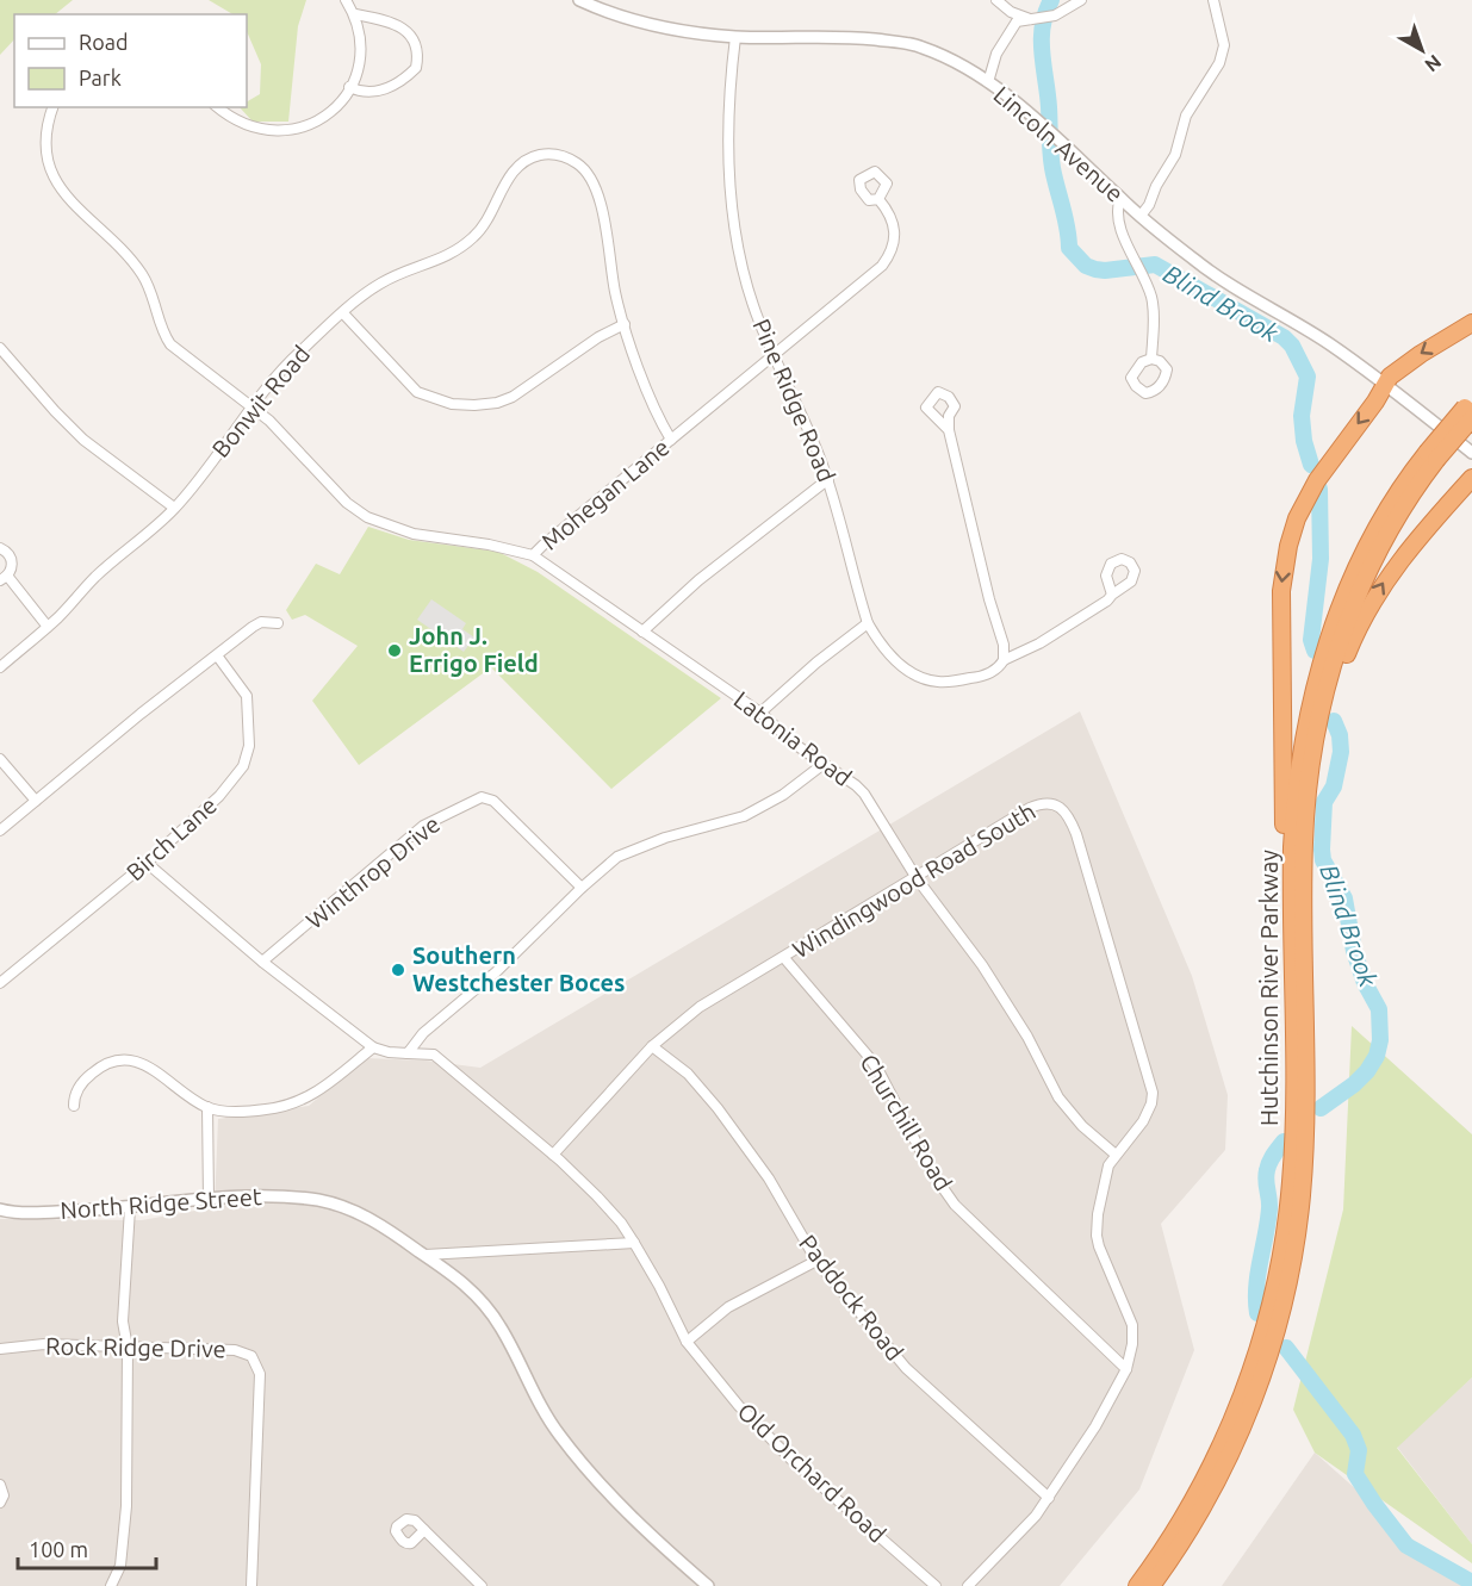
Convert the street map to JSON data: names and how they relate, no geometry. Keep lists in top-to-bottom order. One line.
{"streets":{"highway":["Hutchinson River Parkway"],"street":["Lincoln Avenue","Pine Ridge Road","Bonwit Road","Mohegan Lane","Latonia Road","Birch Lane","Winthrop Drive","Windingwood Road South","Churchill Road","North Ridge Street","Paddock Road","Rock Ridge Drive","Old Orchard Road"]},"crossings":[["Lincoln Avenue","Pine Ridge Road"],["Pine Ridge Road","Mohegan Lane"],["Bonwit Road","Mohegan Lane"],["Mohegan Lane","Latonia Road"],["Latonia Road","Windingwood Road South"],["Windingwood Road South","Churchill Road"],["Windingwood Road South","Paddock Road"],["Windingwood Road South","Old Orchard Road"]],"water":["Blind Brook"],"places":["John J. Errigo Field","Southern Westchester Boces"],"legend":["Road","Park"],"scale_bar":"100 m","north":"bottom right"}
